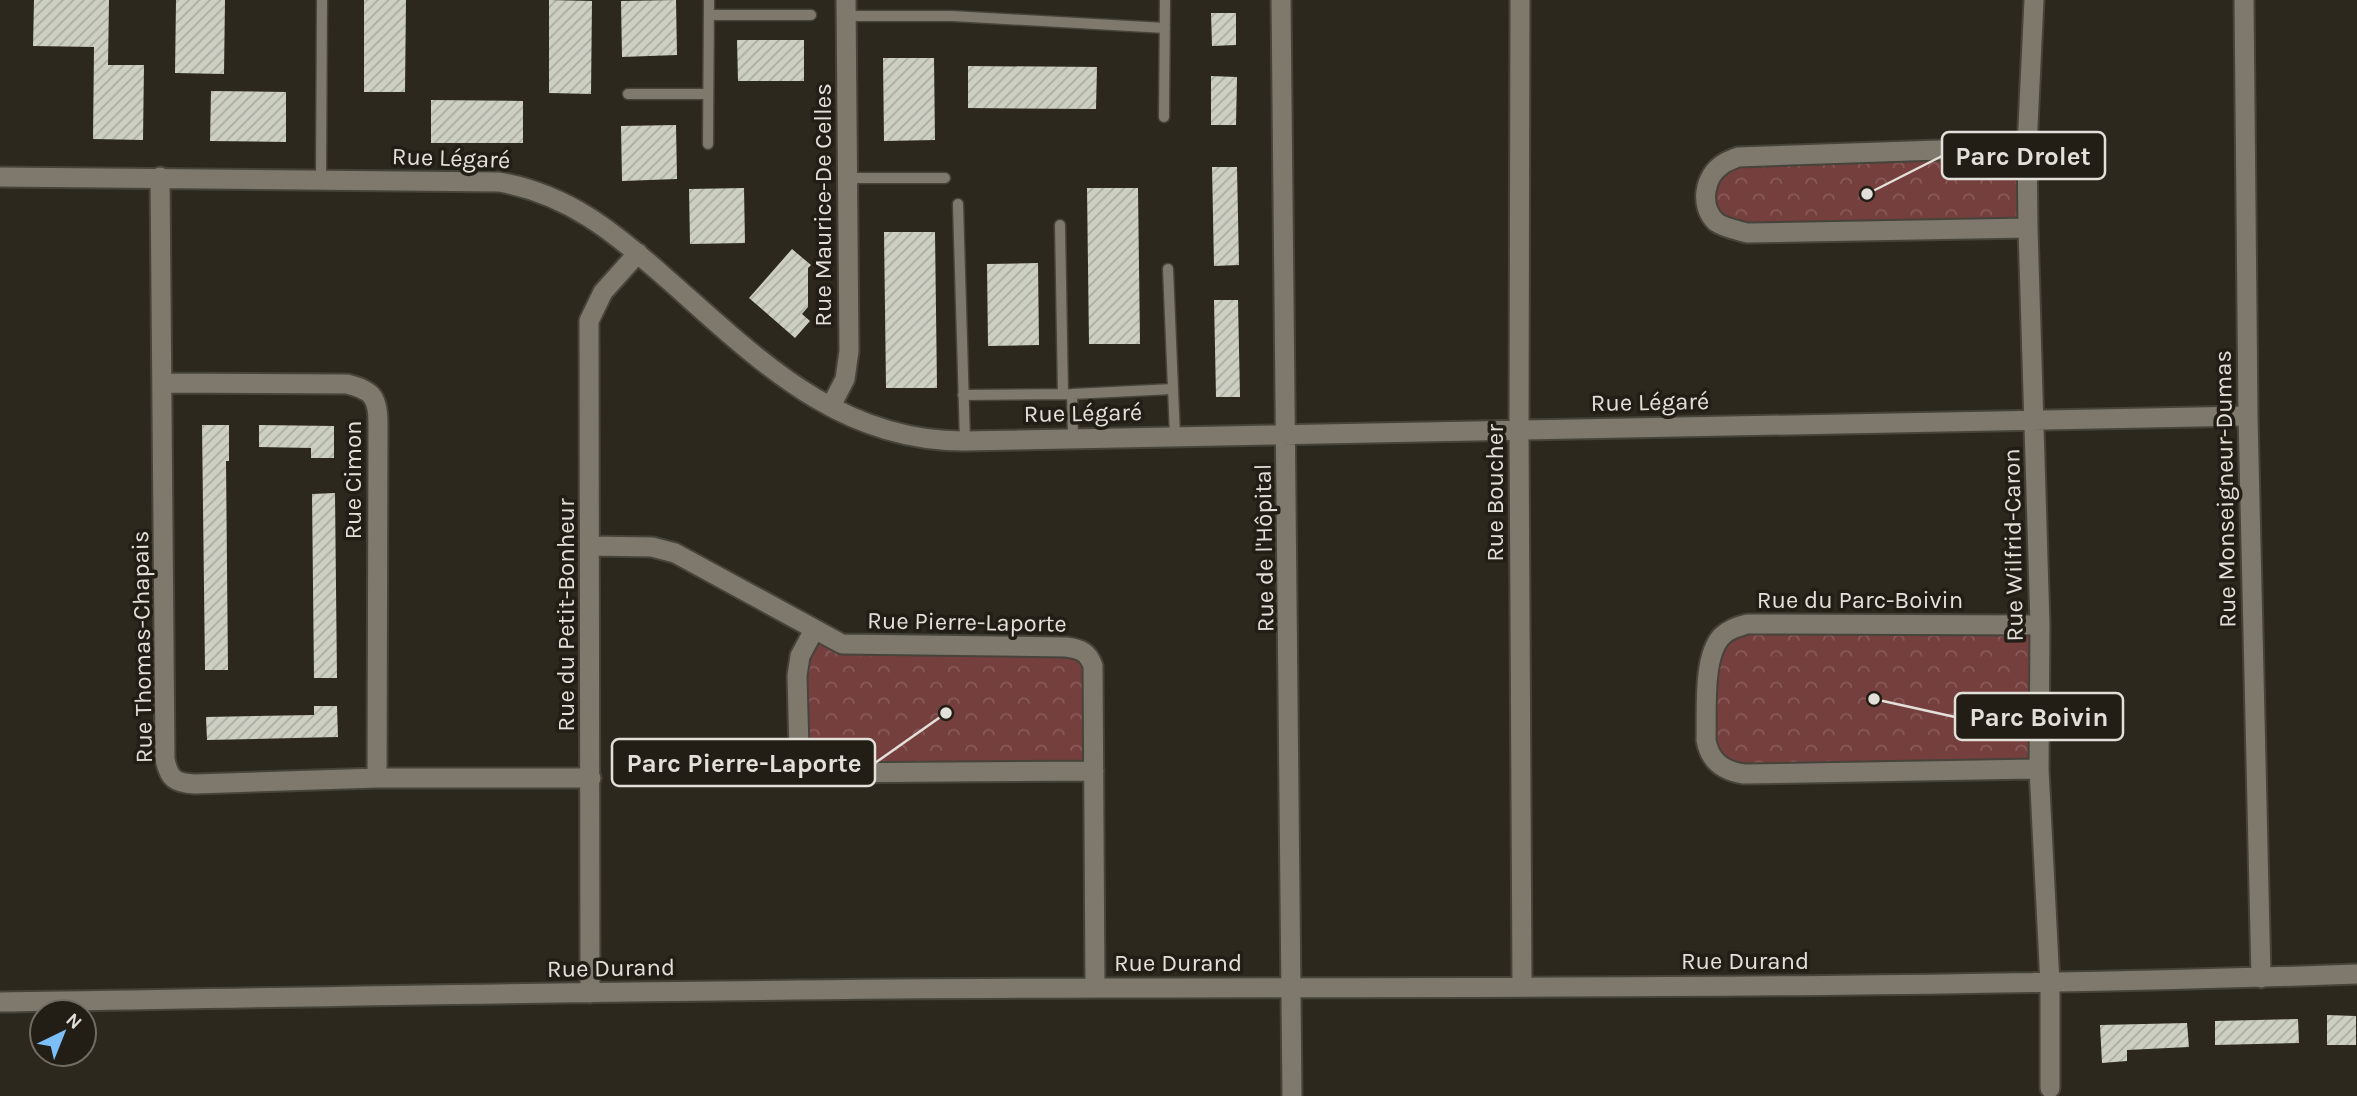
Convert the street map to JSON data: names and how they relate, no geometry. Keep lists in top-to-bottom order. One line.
{"streets":{"street":["Rue Légaré","Rue Maurice-De Celles","Rue Cimon","Rue Monseigneur-Dumas","Rue Boucher","Rue Wilfrid-Caron","Rue de l'Hôpital","Rue du Parc-Boivin","Rue du Petit-Bonheur","Rue Pierre-Laporte","Rue Thomas-Chapais","Rue Durand"]},"crossings":[["Rue Légaré","Rue Maurice-De Celles"],["Rue Légaré","Rue Monseigneur-Dumas"],["Rue Légaré","Rue Boucher"],["Rue Légaré","Rue Wilfrid-Caron"],["Rue Légaré","Rue de l'Hôpital"],["Rue Légaré","Rue du Petit-Bonheur"],["Rue Légaré","Rue Thomas-Chapais"],["Rue Cimon","Rue Thomas-Chapais"],["Rue Monseigneur-Dumas","Rue Durand"],["Rue Boucher","Rue Durand"],["Rue Wilfrid-Caron","Rue du Parc-Boivin"],["Rue Wilfrid-Caron","Rue Durand"],["Rue de l'Hôpital","Rue Durand"],["Rue du Petit-Bonheur","Rue Pierre-Laporte"],["Rue du Petit-Bonheur","Rue Thomas-Chapais"],["Rue du Petit-Bonheur","Rue Durand"],["Rue Pierre-Laporte","Rue Durand"]],"places":["Parc Drolet","Parc Boivin","Parc Pierre-Laporte"],"north":"top right"}
